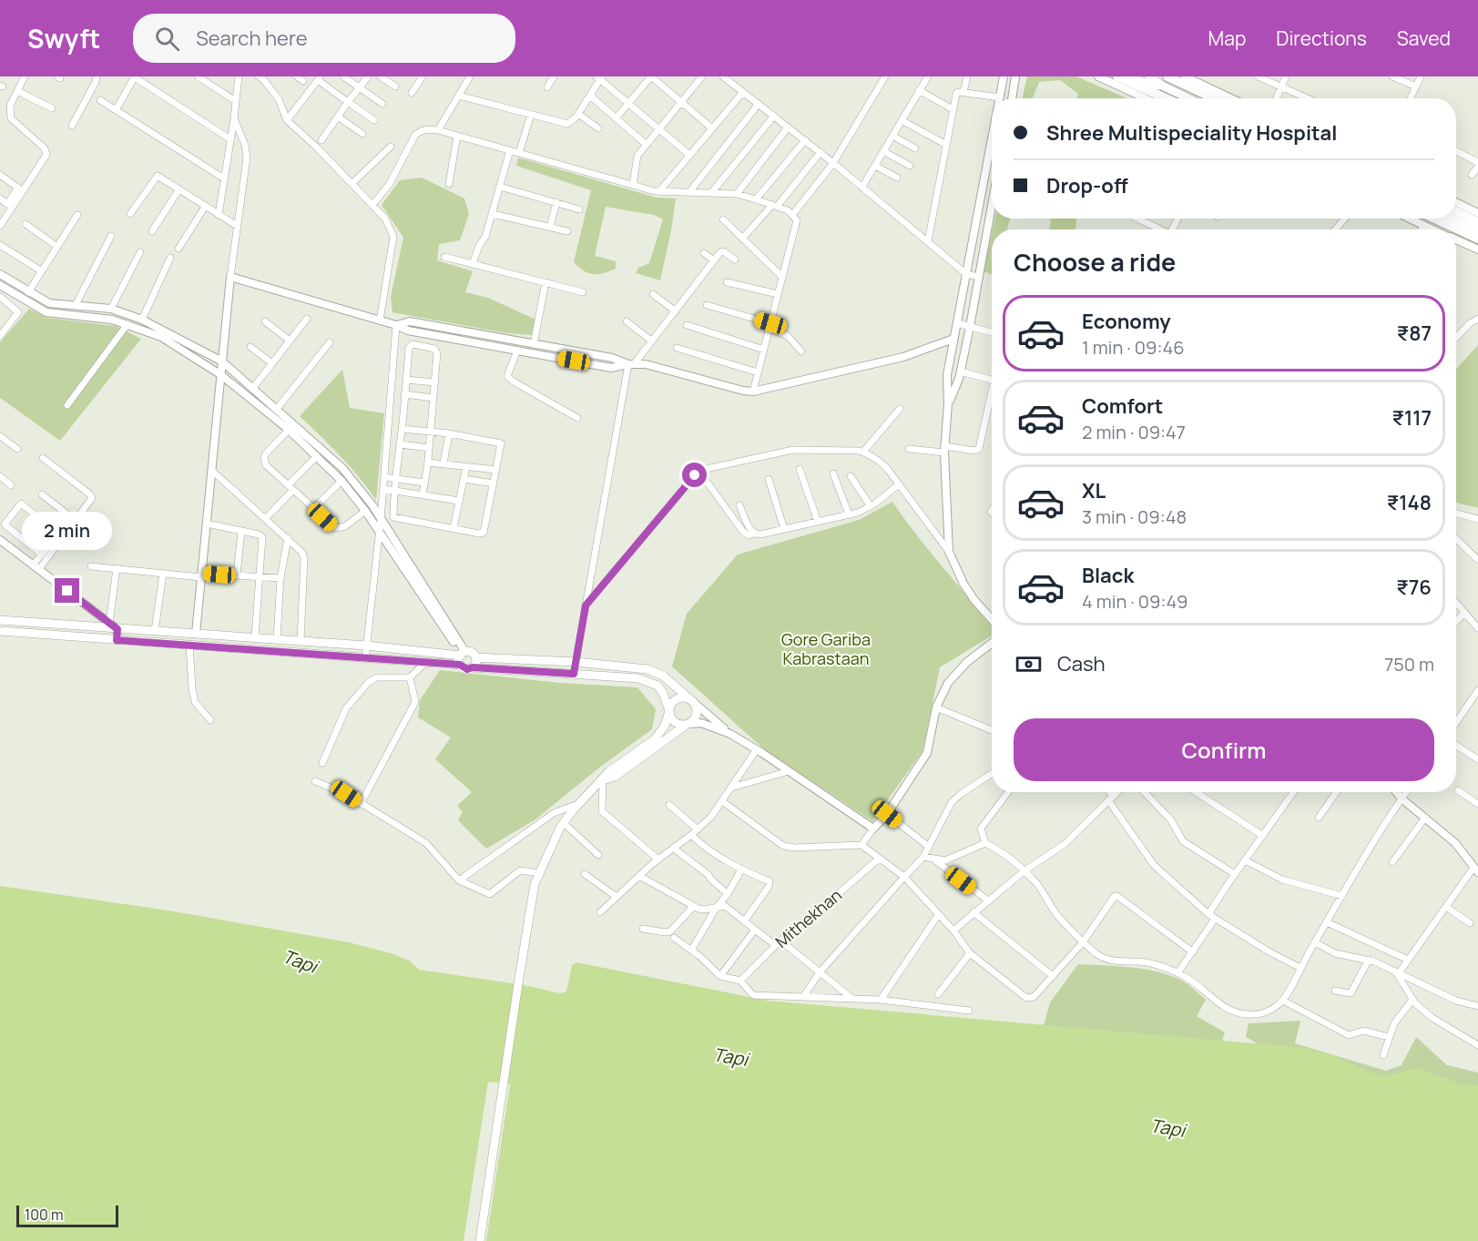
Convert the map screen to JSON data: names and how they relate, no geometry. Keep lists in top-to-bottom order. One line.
{"streets":{"street":["Mithekhan"]},"water":["Tapi"],"parks":["Gore Gariba Kabrastaan"],"scale_bar":"100 m","page":{"header":"Swyft","search":"Search here","nav":["Map","Directions","Saved"],"banner":["Shree Multispeciality Hospital","Drop-off"],"heading":"Choose a ride","list":[{"name":"Economy","note":"1 min · 09:46","value":"₹87"},{"name":"Comfort","note":"2 min · 09:47","value":"₹117"},{"name":"XL","note":"3 min · 09:48","value":"₹148"},{"name":"Black","note":"4 min · 09:49","value":"₹76"}],"bubble":"2 min","pay":["Cash","750 m"],"buttons":"Confirm","scale":"100 m"}}
